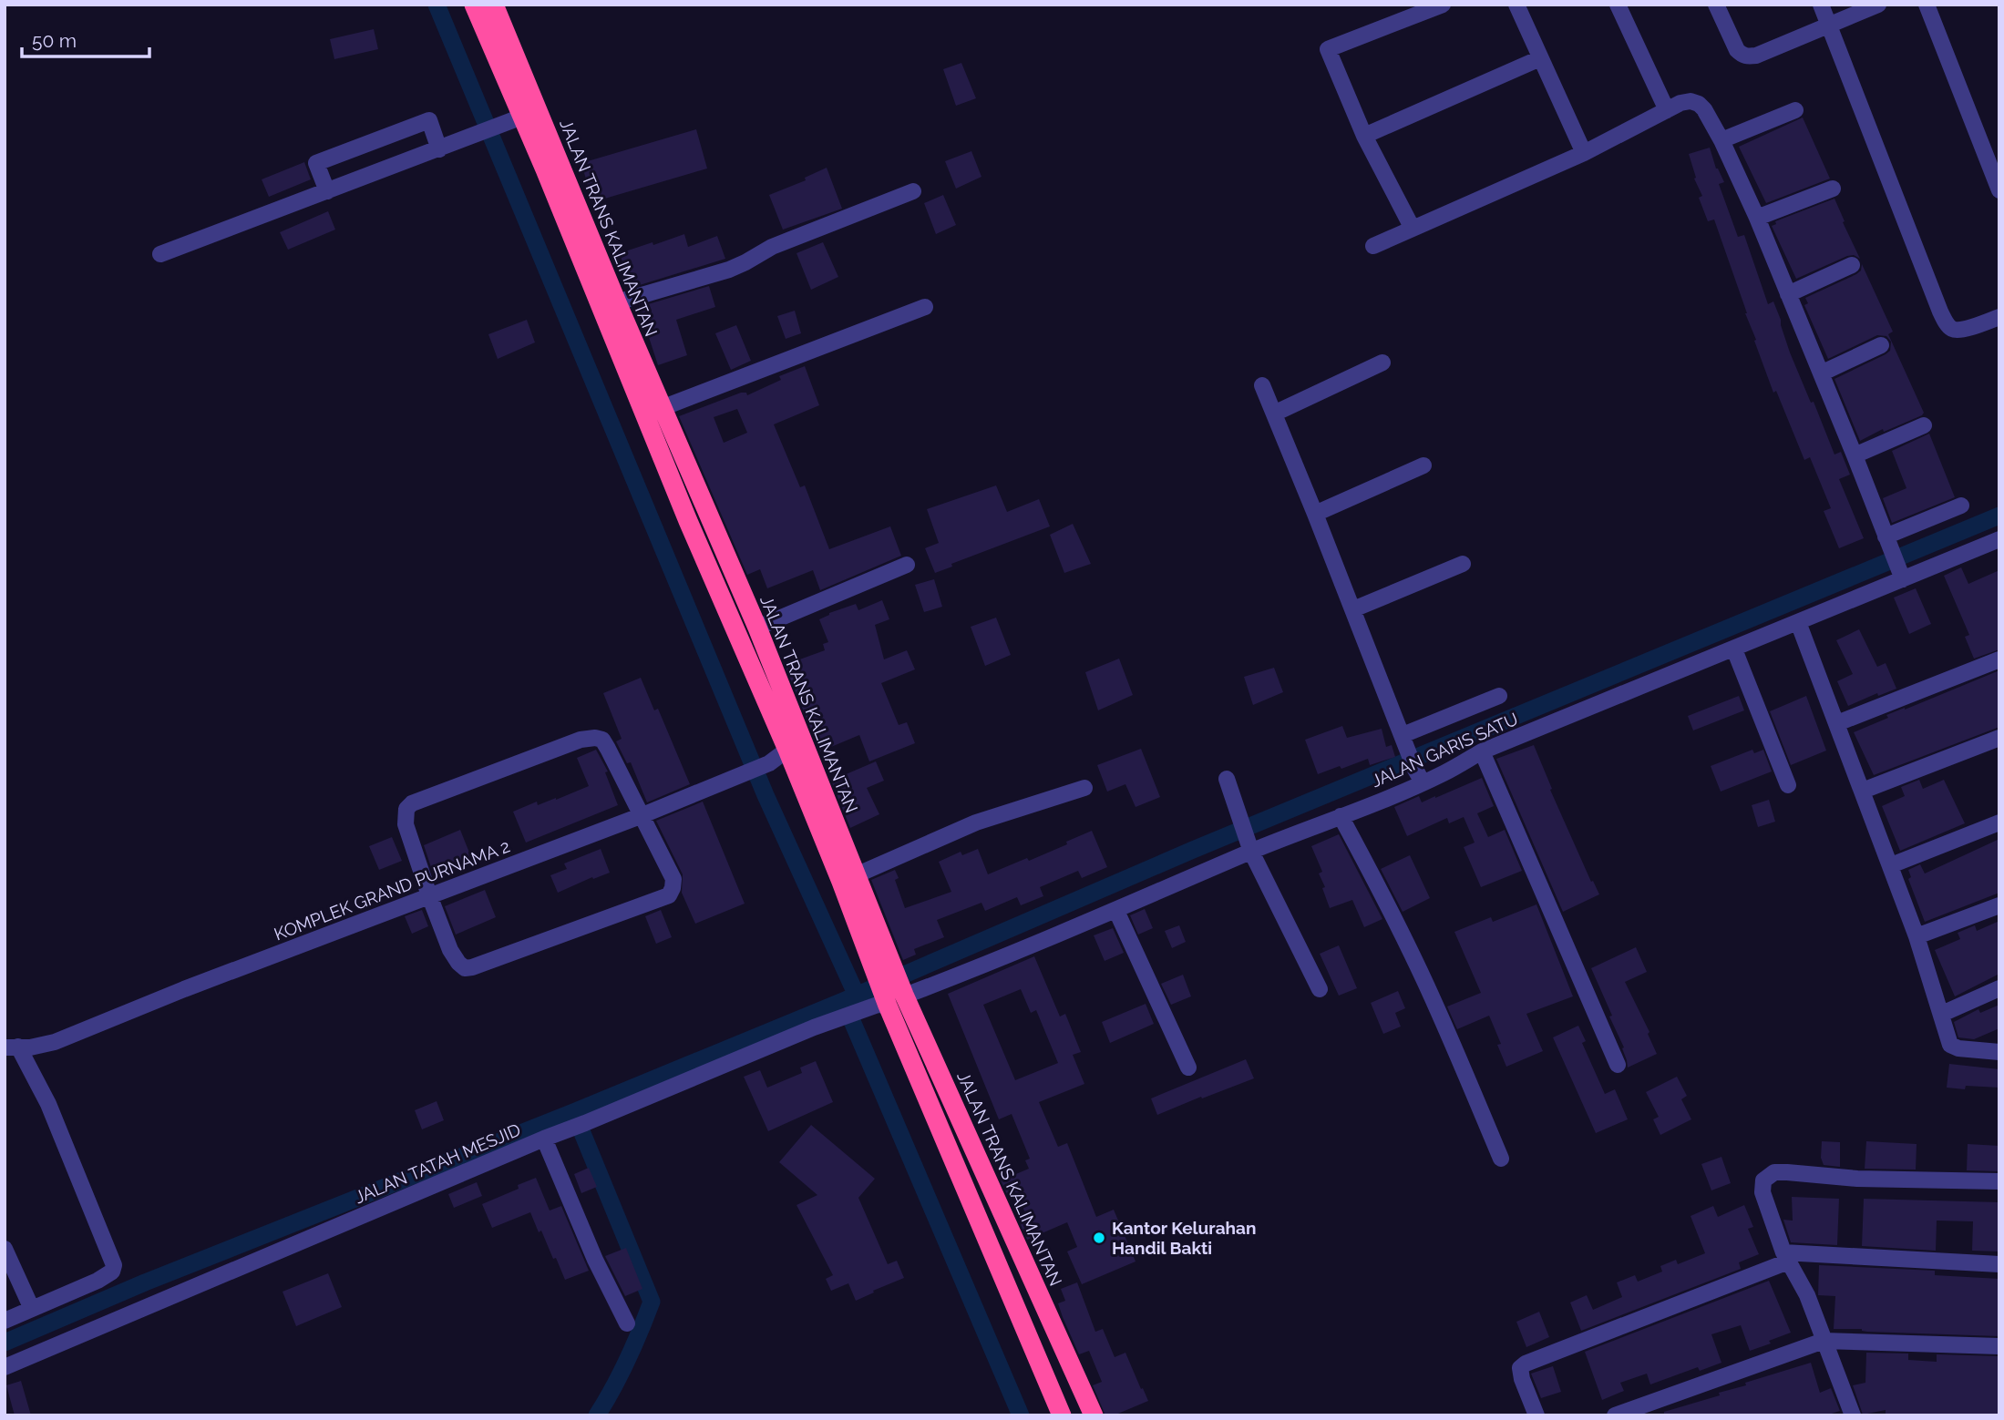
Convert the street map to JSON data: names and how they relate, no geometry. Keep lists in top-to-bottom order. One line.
{"streets":{"highway":["JALAN TRANS KALIMANTAN"],"street":["JALAN GARIS SATU","KOMPLEK GRAND PURNAMA 2","JALAN TATAH MESJID"]},"crossings":[["JALAN TRANS KALIMANTAN","JALAN GARIS SATU"],["JALAN TRANS KALIMANTAN","KOMPLEK GRAND PURNAMA 2"],["JALAN TRANS KALIMANTAN","JALAN TATAH MESJID"],["JALAN GARIS SATU","JALAN TATAH MESJID"]],"places":["Kantor Kelurahan Handil Bakti"],"scale_bar":"50 m"}
